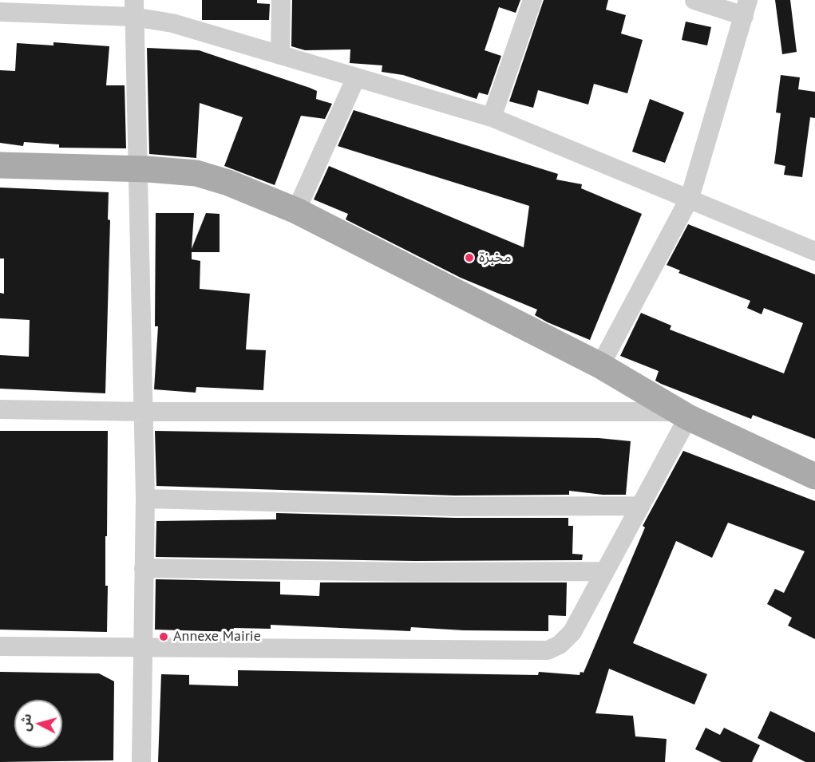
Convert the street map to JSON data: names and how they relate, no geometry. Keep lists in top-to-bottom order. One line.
{"places":["مخبزة","Annexe Mairie"],"north":"left"}
